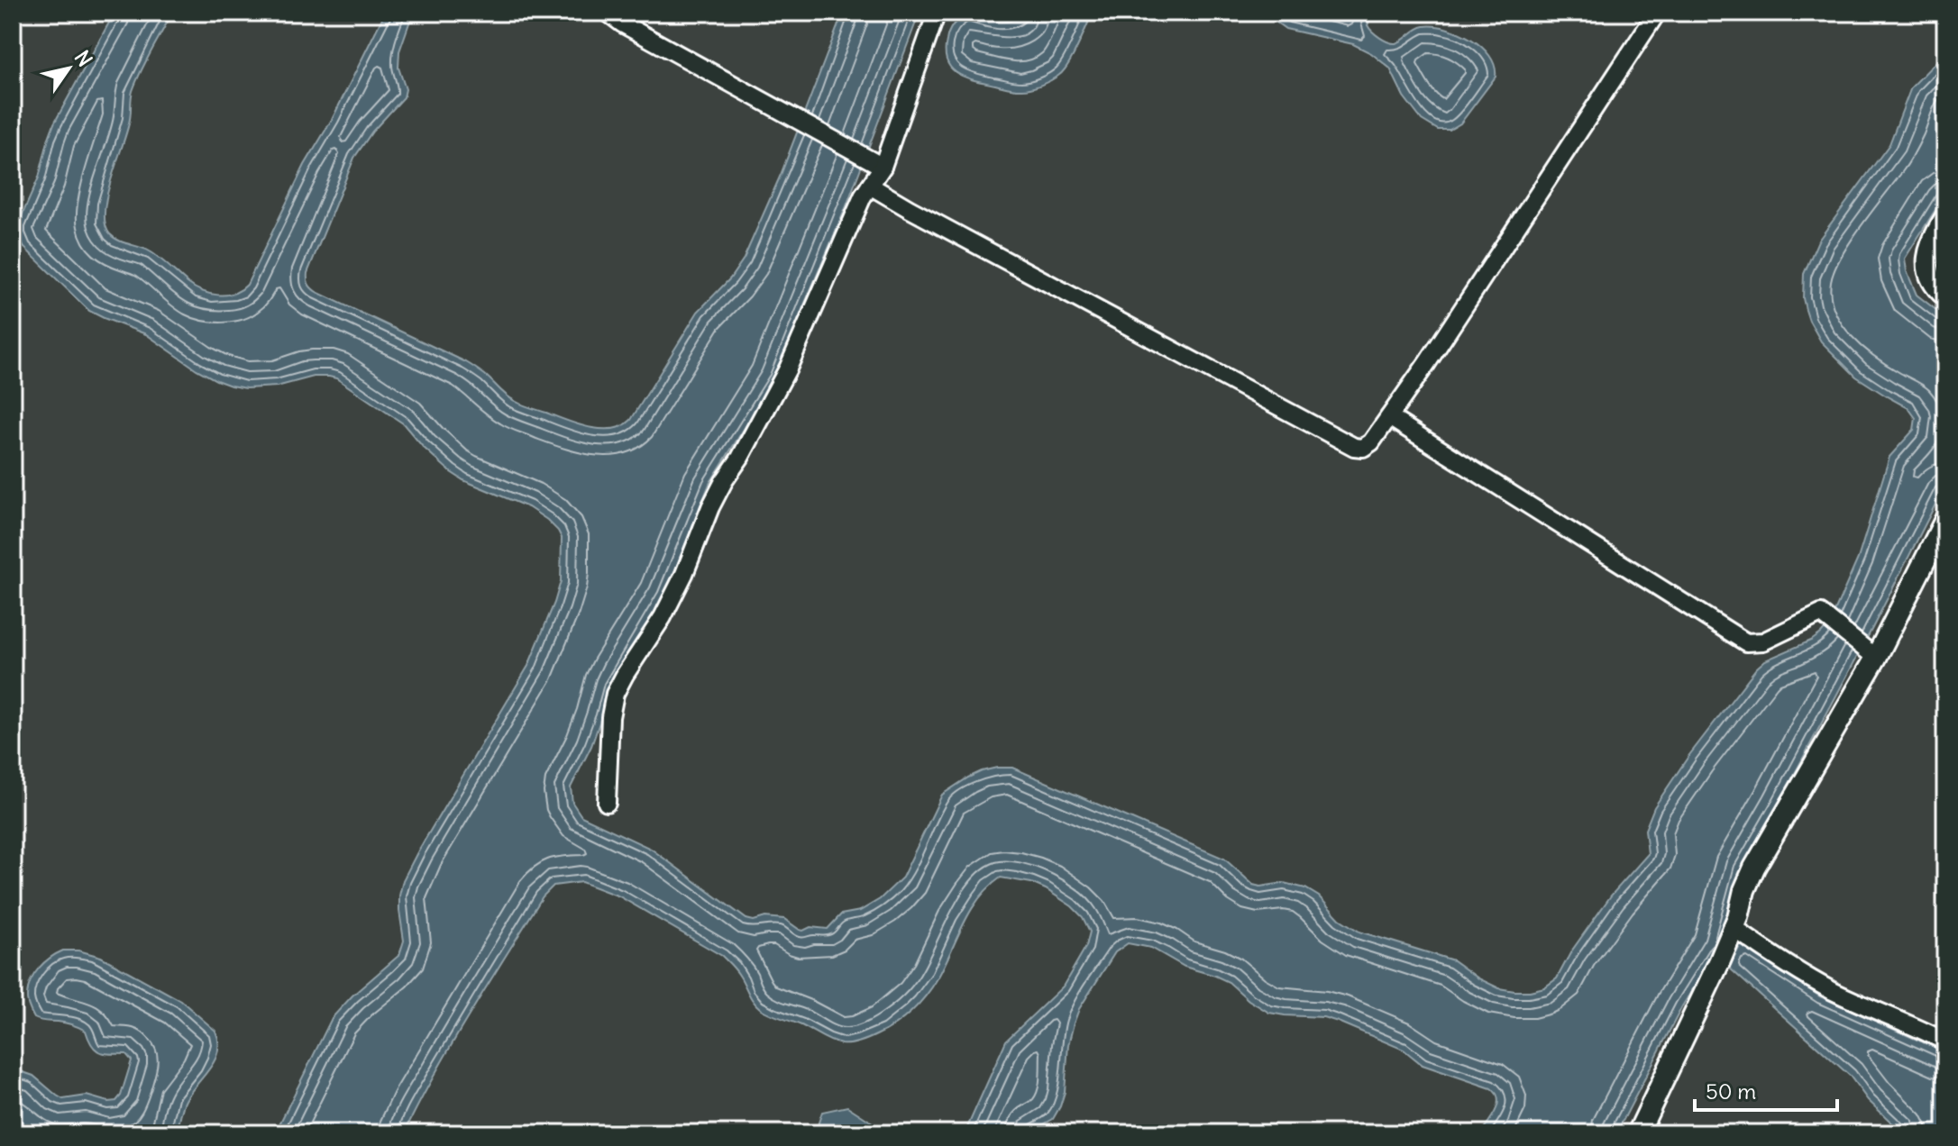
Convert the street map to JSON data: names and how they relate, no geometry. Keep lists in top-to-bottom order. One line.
{"scale_bar":"50 m","north":"top right"}
